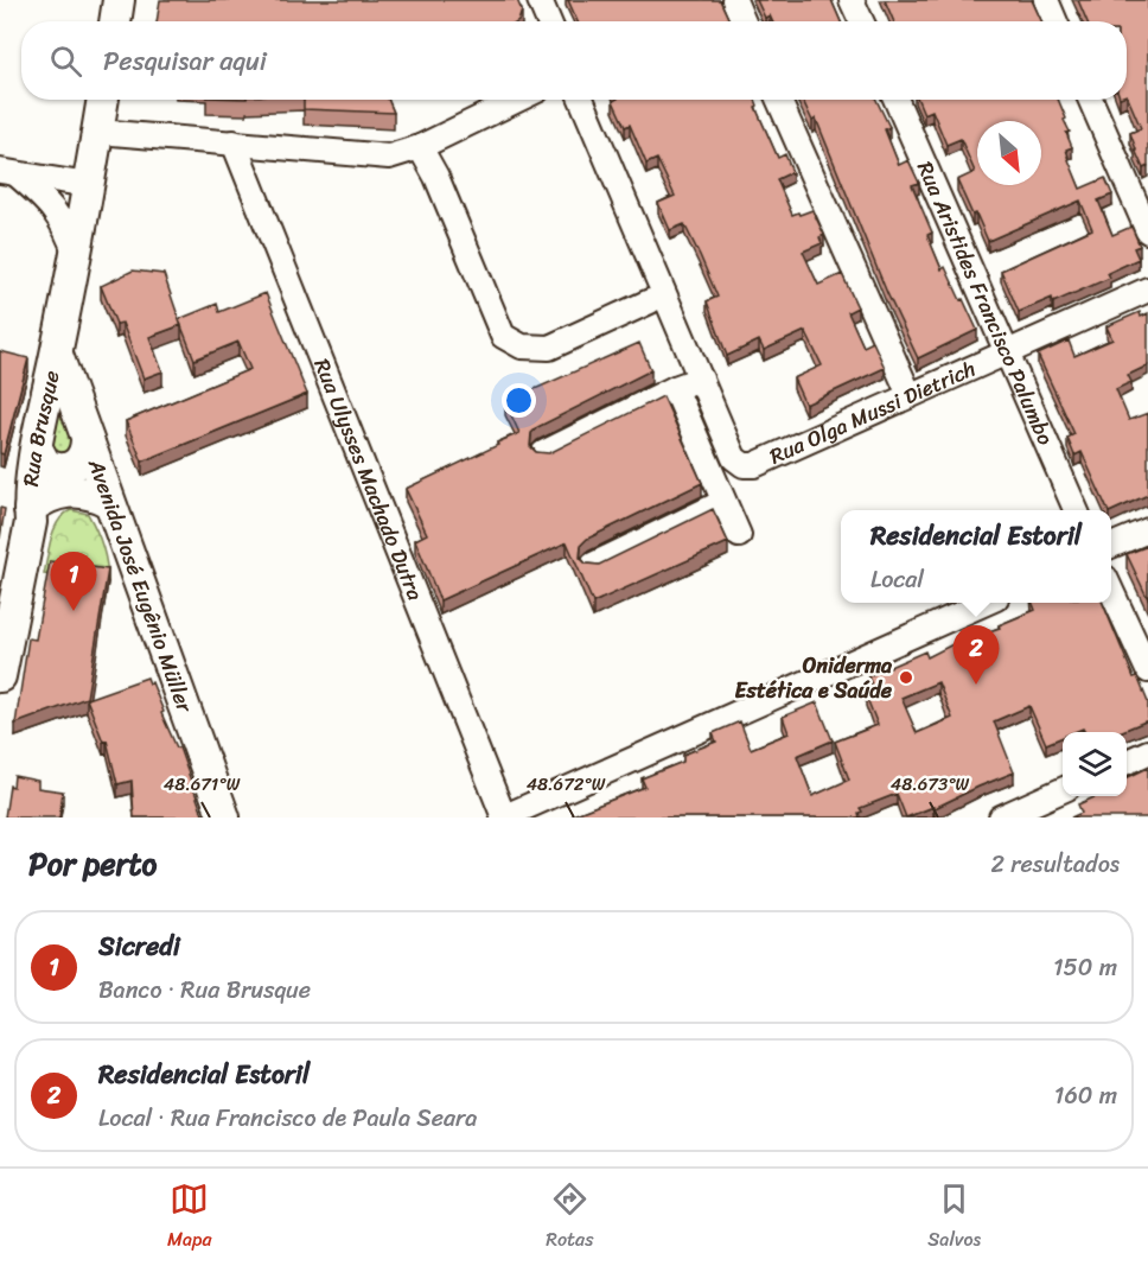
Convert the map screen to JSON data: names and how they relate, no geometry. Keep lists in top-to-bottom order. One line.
{"streets":{"main road":["Rua Brusque","Avenida José Eugênio Müller"],"street":["Rua Aristides Francisco Palumbo","Rua Olga Mussi Dietrich","Rua Ulysses Machado Dutra"]},"crossings":[["Rua Aristides Francisco Palumbo","Rua Olga Mussi Dietrich"],["Rua Brusque","Avenida José Eugênio Müller"]],"places":["Oniderma Estética e Saúde"],"north":"bottom right","page":{"search":"Pesquisar aqui","popup":["Residencial Estoril","Local"],"pins":["1","2"],"heading":["Por perto","2 resultados"],"list":[{"mark":"1","name":"Sicredi","note":"Banco · Rua Brusque","value":"150 m"},{"mark":"2","name":"Residencial Estoril","note":"Local · Rua Francisco de Paula Seara","value":"160 m"}],"nav":["Mapa","Rotas","Salvos"]},"coordinates":["48.671°W","48.672°W","48.673°W"]}
